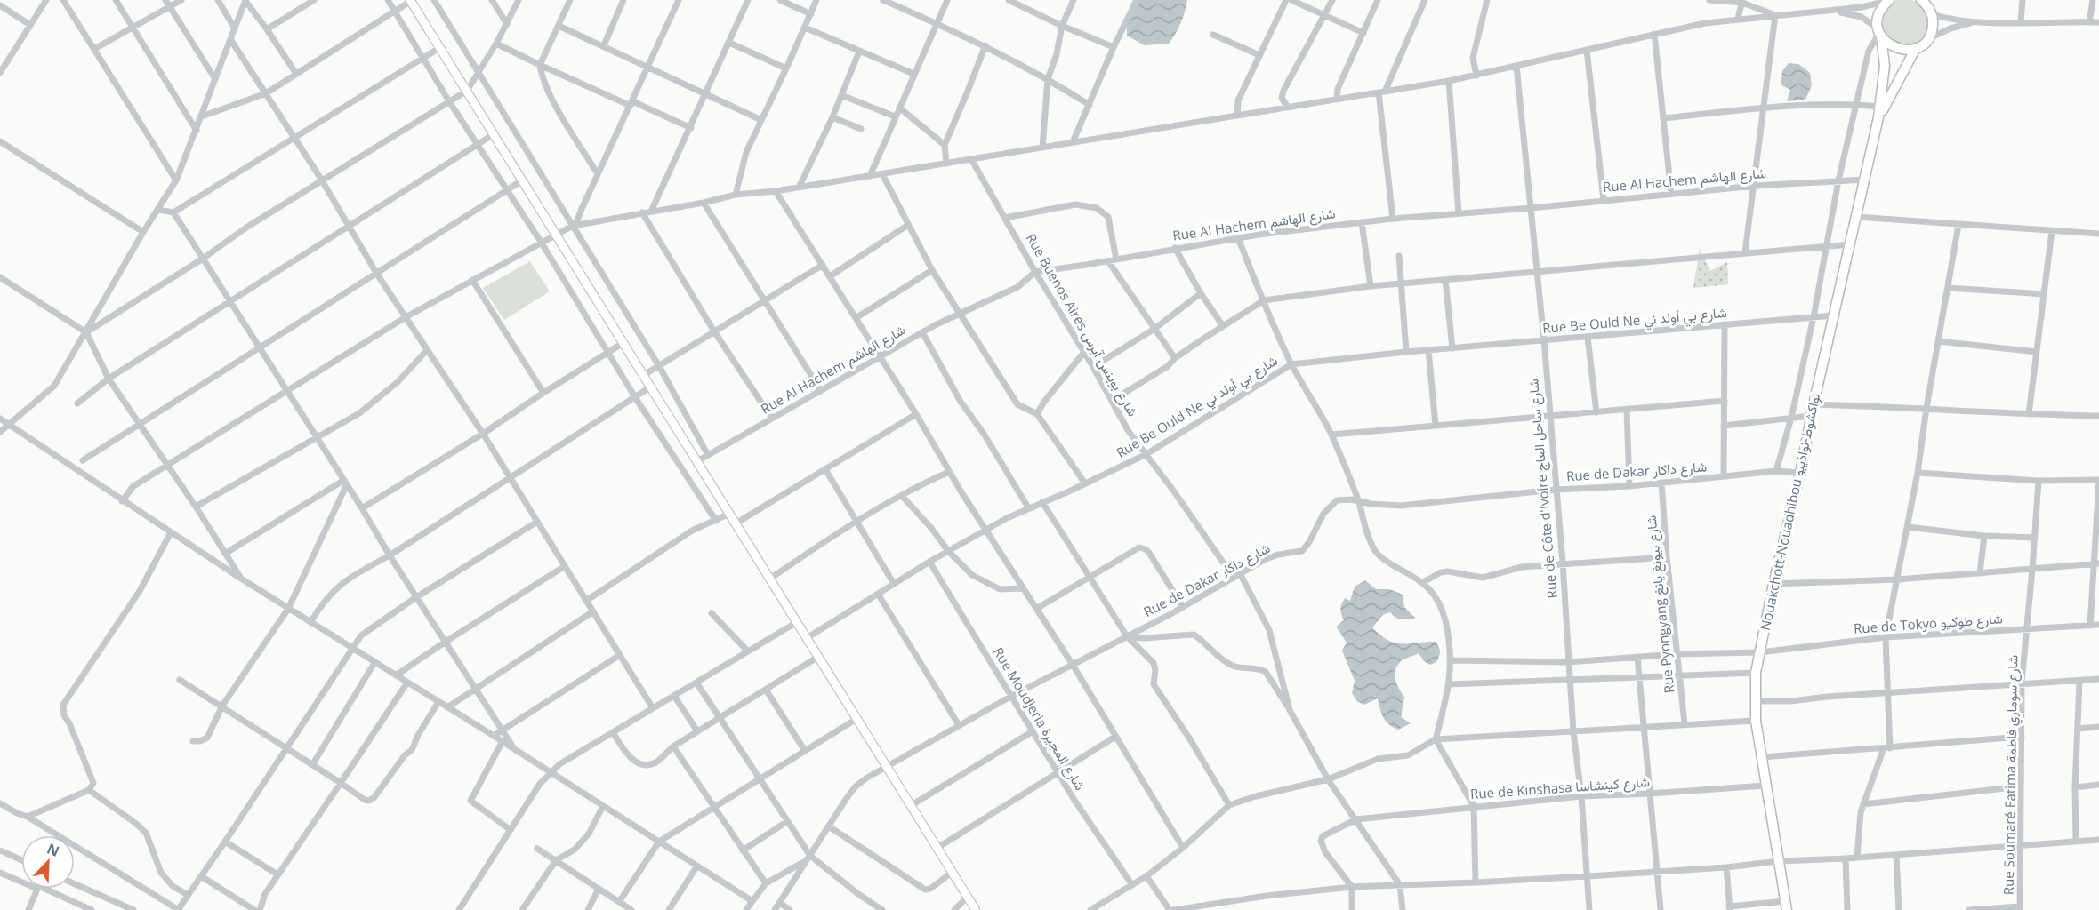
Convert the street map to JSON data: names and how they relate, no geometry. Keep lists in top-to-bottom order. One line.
{"streets":{"highway":["Nouakchott-Nouadhibou نواكشوط-نواذيبو"],"street":["Rue Al Hachem شارع الهاشم","Rue Be Ould Ne شارع بي أولد ني","Rue Buenos Aires شارع بوينس آيرس","Rue de Dakar شارع داكار","Rue de Côte d'Ivoire شارع ساحل العاج","Rue Pyongyang شارع بيونغ يانغ","Rue de Tokyo شارع طوكيو","Rue Moudjeria شارع المجيرة","Rue Soumaré Fatima شارع سوماري فاطمة","Rue de Kinshasa شارع كينشاسا"]},"crossings":[["Rue Al Hachem شارع الهاشم","Rue Buenos Aires شارع بوينس آيرس"],["Rue Al Hachem شارع الهاشم","Rue de Côte d'Ivoire شارع ساحل العاج"],["Rue Al Hachem شارع الهاشم","Nouakchott-Nouadhibou نواكشوط-نواذيبو"],["Rue Be Ould Ne شارع بي أولد ني","Rue Buenos Aires شارع بوينس آيرس"],["Rue Be Ould Ne شارع بي أولد ني","Rue de Côte d'Ivoire شارع ساحل العاج"],["Rue Be Ould Ne شارع بي أولد ني","Nouakchott-Nouadhibou نواكشوط-نواذيبو"],["Rue Be Ould Ne شارع بي أولد ني","Rue Moudjeria شارع المجيرة"],["Rue Buenos Aires شارع بوينس آيرس","Rue de Dakar شارع داكار"],["Rue de Dakar شارع داكار","Rue de Côte d'Ivoire شارع ساحل العاج"],["Rue de Dakar شارع داكار","Nouakchott-Nouadhibou نواكشوط-نواذيبو"],["Rue de Dakar شارع داكار","Rue Pyongyang شارع بيونغ يانغ"],["Rue de Dakar شارع داكار","Rue Moudjeria شارع المجيرة"],["Rue de Côte d'Ivoire شارع ساحل العاج","Rue de Tokyo شارع طوكيو"],["Rue de Côte d'Ivoire شارع ساحل العاج","Rue de Kinshasa شارع كينشاسا"],["Nouakchott-Nouadhibou نواكشوط-نواذيبو","Rue de Tokyo شارع طوكيو"],["Nouakchott-Nouadhibou نواكشوط-نواذيبو","Rue de Kinshasa شارع كينشاسا"],["Rue Pyongyang شارع بيونغ يانغ","Rue de Tokyo شارع طوكيو"],["Rue de Tokyo شارع طوكيو","Rue Soumaré Fatima شارع سوماري فاطمة"]],"north":"top right"}
